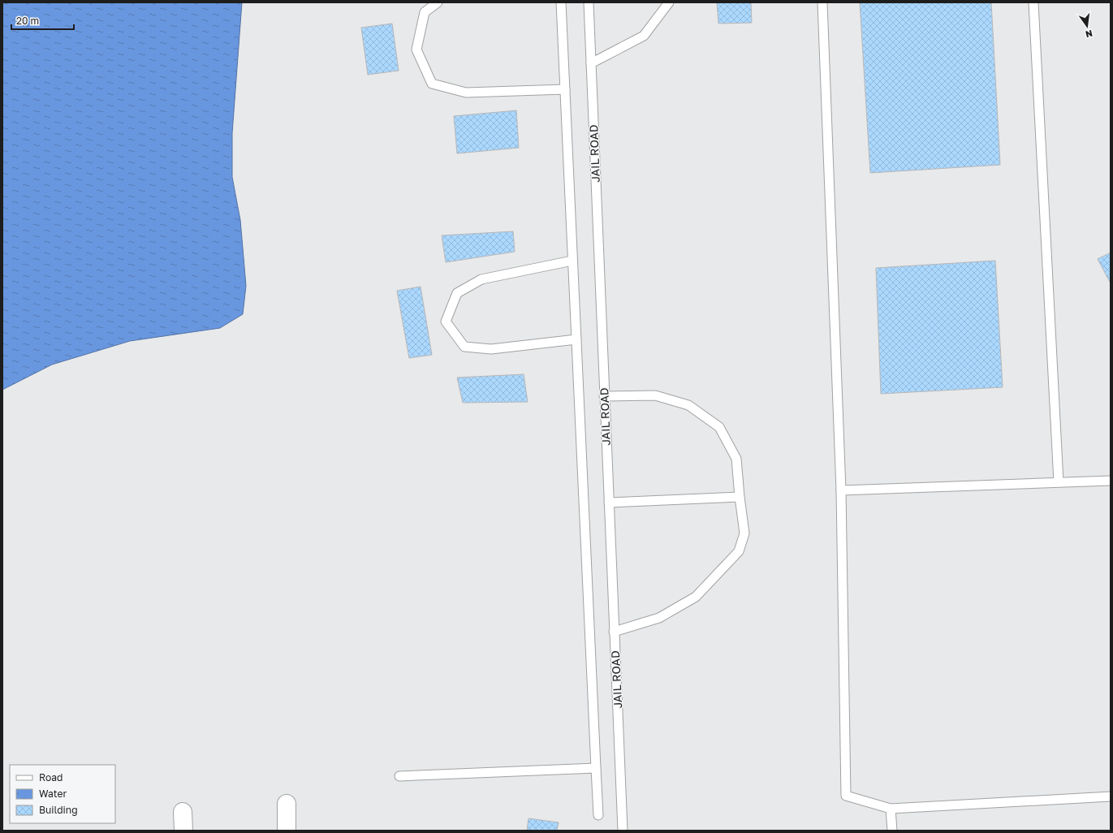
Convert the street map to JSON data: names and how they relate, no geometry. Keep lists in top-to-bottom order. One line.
{"streets":{"lane":["JAIL ROAD"]},"legend":["Road","Water","Building"],"scale_bar":"20 m","north":"bottom"}
